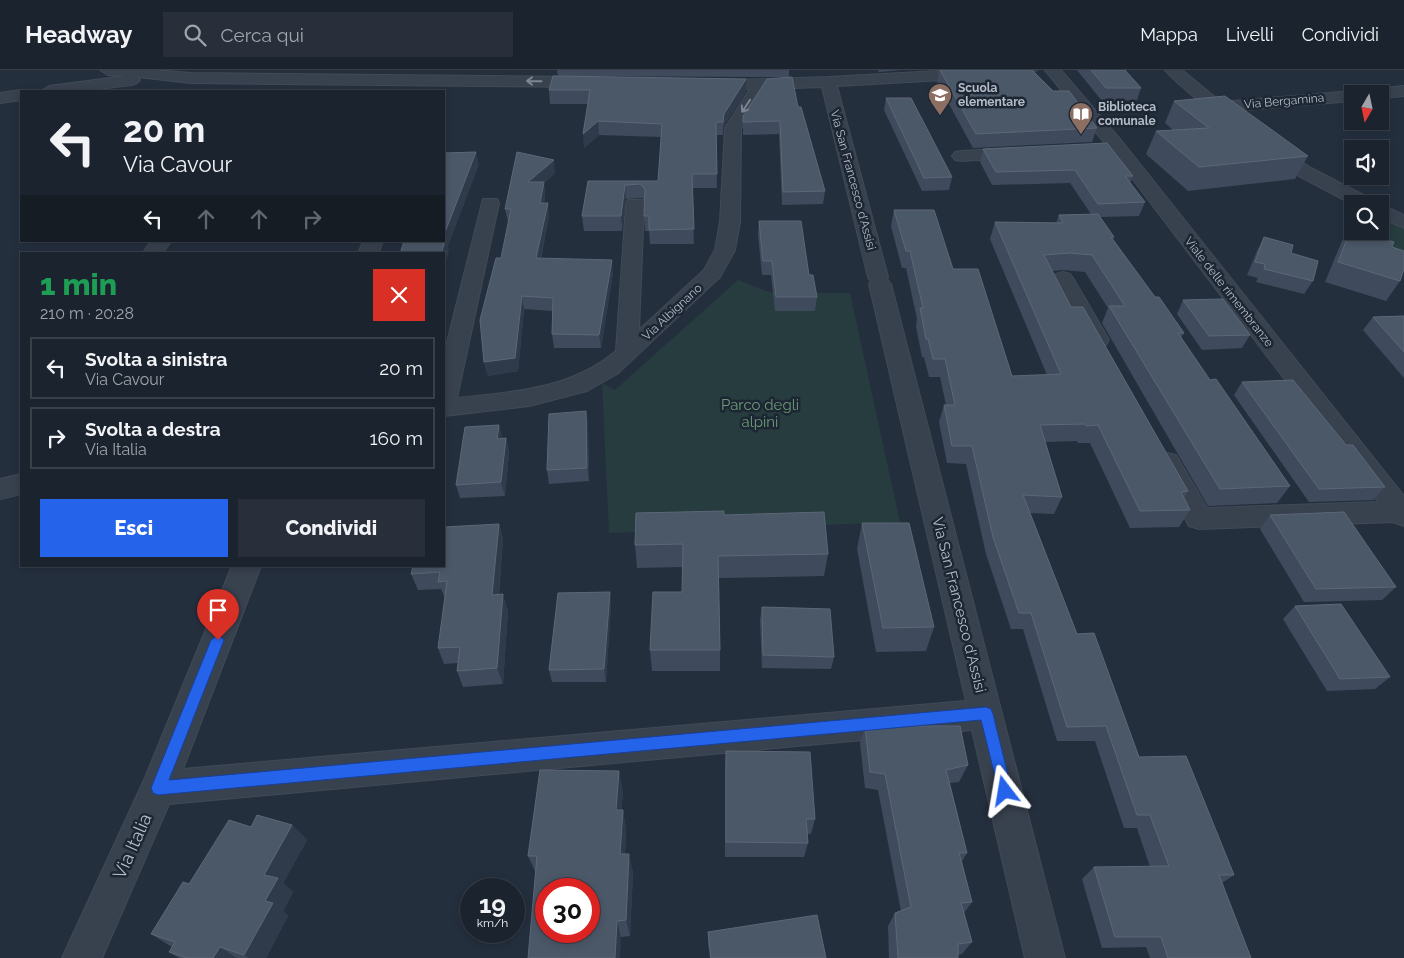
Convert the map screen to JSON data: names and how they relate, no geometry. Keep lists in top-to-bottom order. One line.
{"streets":{"street":["Via Bergamina","Via San Francesco d'Assisi","Viale delle rimembranze","Via Albignano","Via Italia"]},"parks":["Parco degli alpini"],"places":{"school or university":["Scuola elementare"],"library":["Biblioteca comunale"]},"north":"bottom","page":{"header":"Headway","search":"Cerca qui","nav":["Mappa","Livelli","Condividi"],"turn":["20 m","Via Cavour"],"heading":["1 min","210 m · 20:28"],"list":[{"name":"Svolta a sinistra","note":"Via Cavour","value":"20 m"},{"name":"Svolta a destra","note":"Via Italia","value":"160 m"}],"buttons":["Esci","Condividi"],"speed":"19 km/h","limit":"30"}}
